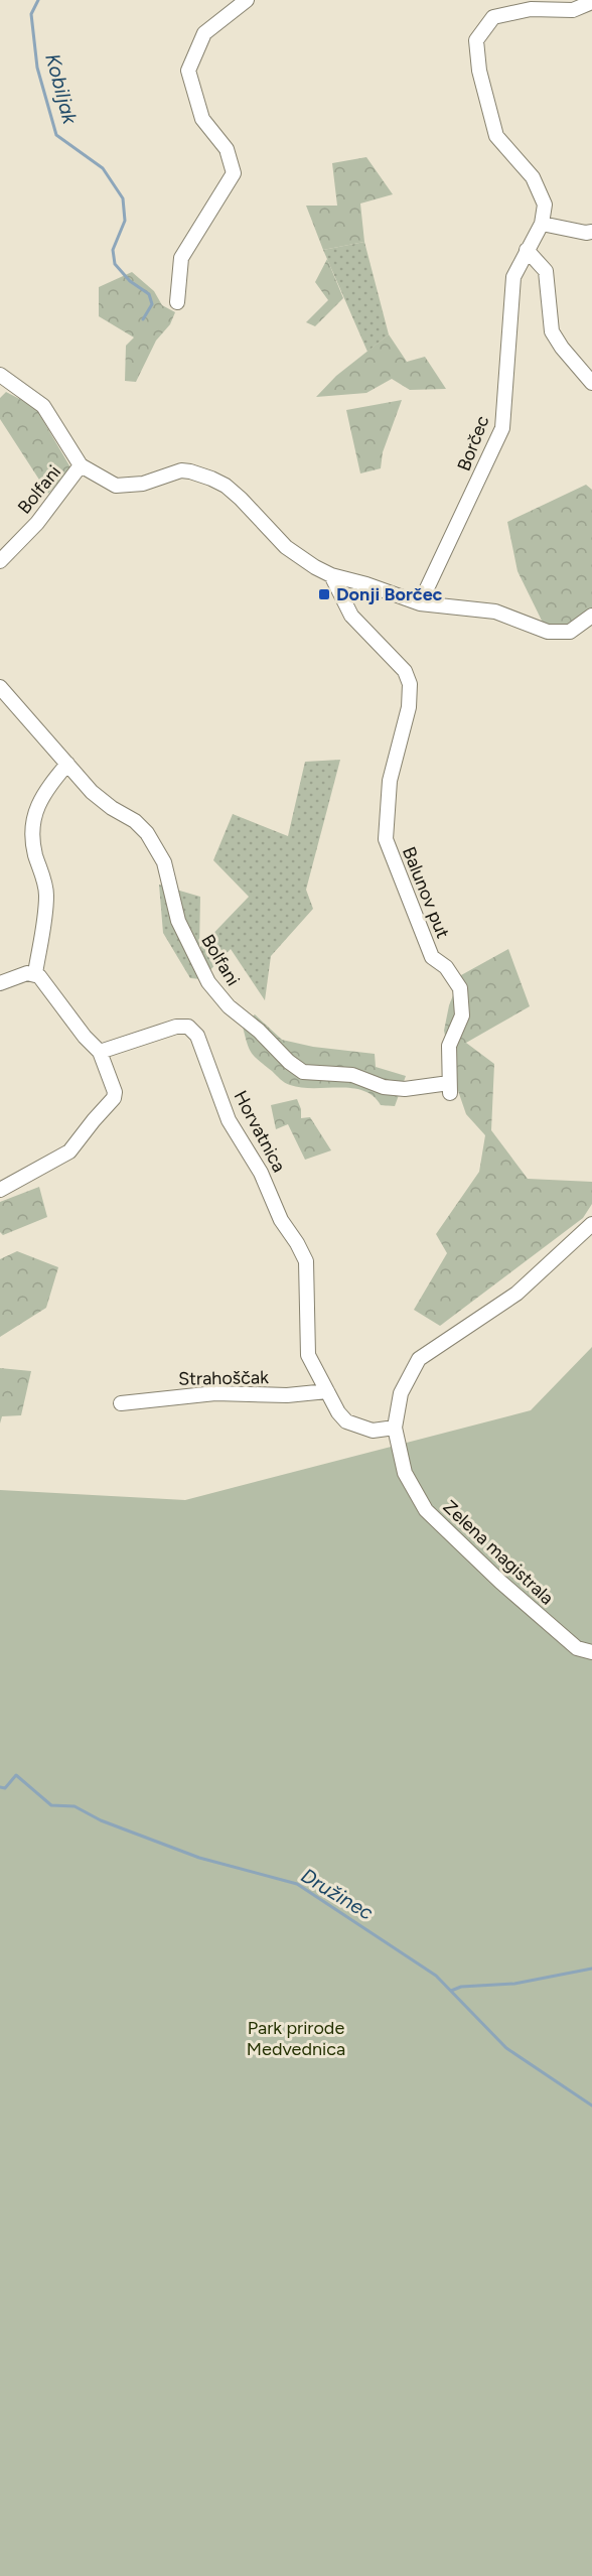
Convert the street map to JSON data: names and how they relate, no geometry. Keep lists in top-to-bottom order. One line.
{"streets":{"street":["Borčec","Bolfani","Balunov put","Horvatnica","Strahoščak","Zelena magistrala"]},"crossings":[["Bolfani","Balunov put"],["Horvatnica","Strahoščak"],["Horvatnica","Zelena magistrala"]],"water":["Kobiljak","Družinec"],"parks":["Park prirode Medvednica"],"places":{"transit":["Donji Borčec"]}}
